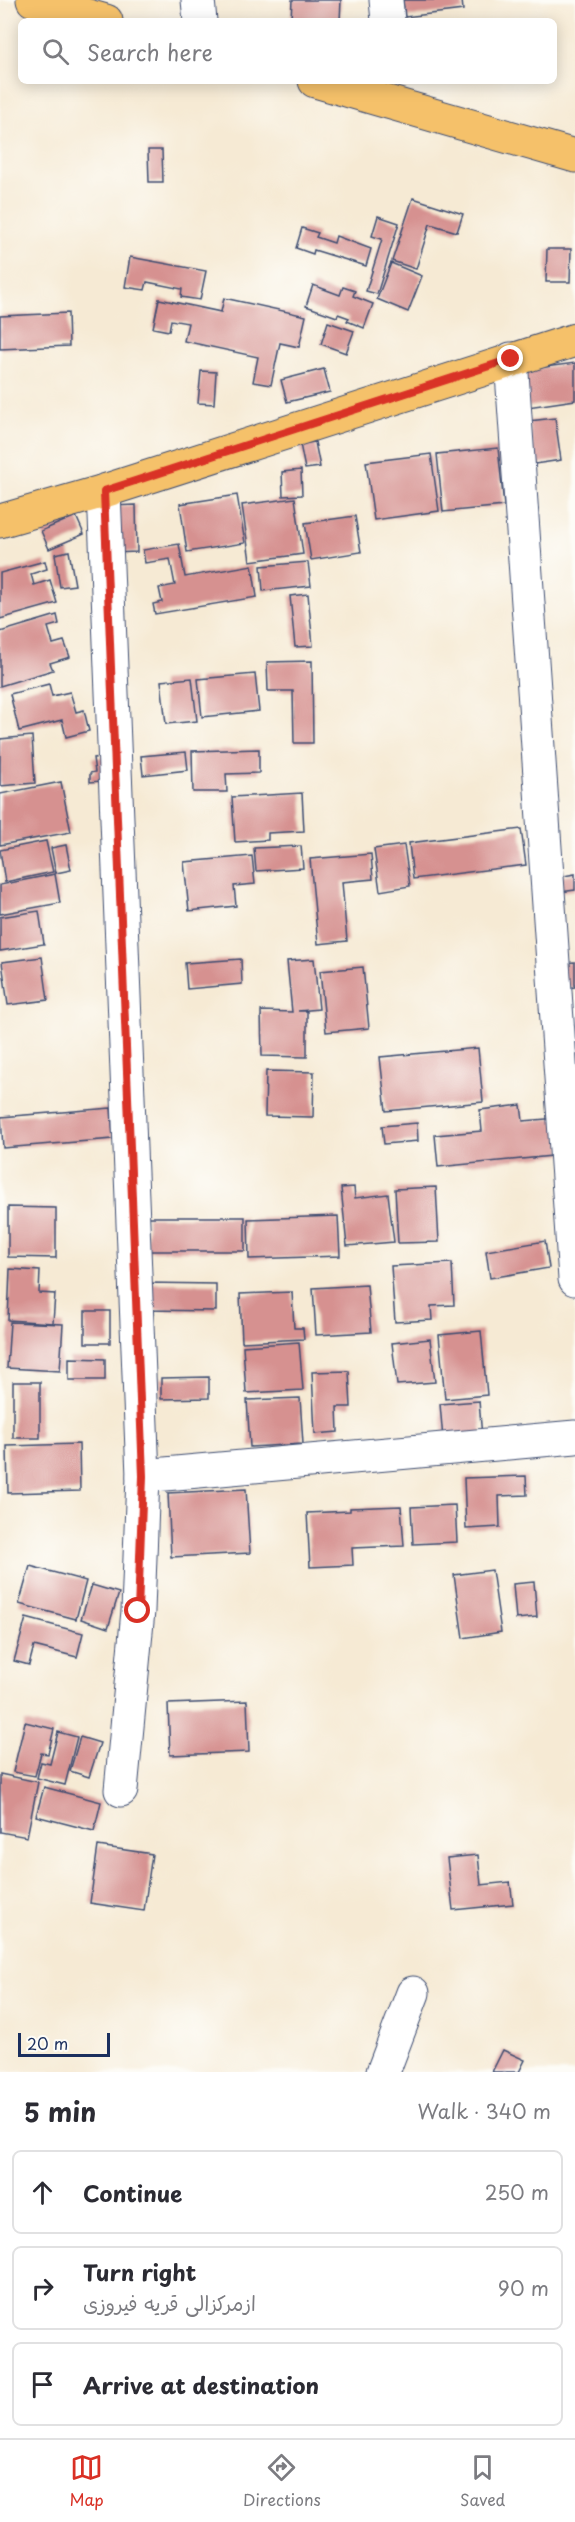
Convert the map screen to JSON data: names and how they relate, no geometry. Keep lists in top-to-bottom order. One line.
{"scale_bar":"20 m","page":{"search":"Search here","scale":"20 m","heading":["5 min","Walk · 340 m"],"list":[["Continue","250 m"],["Turn right","ازمرکزالی قریه فیروزی","90 m"],"Arrive at destination"],"nav":["Map","Directions","Saved"]}}
